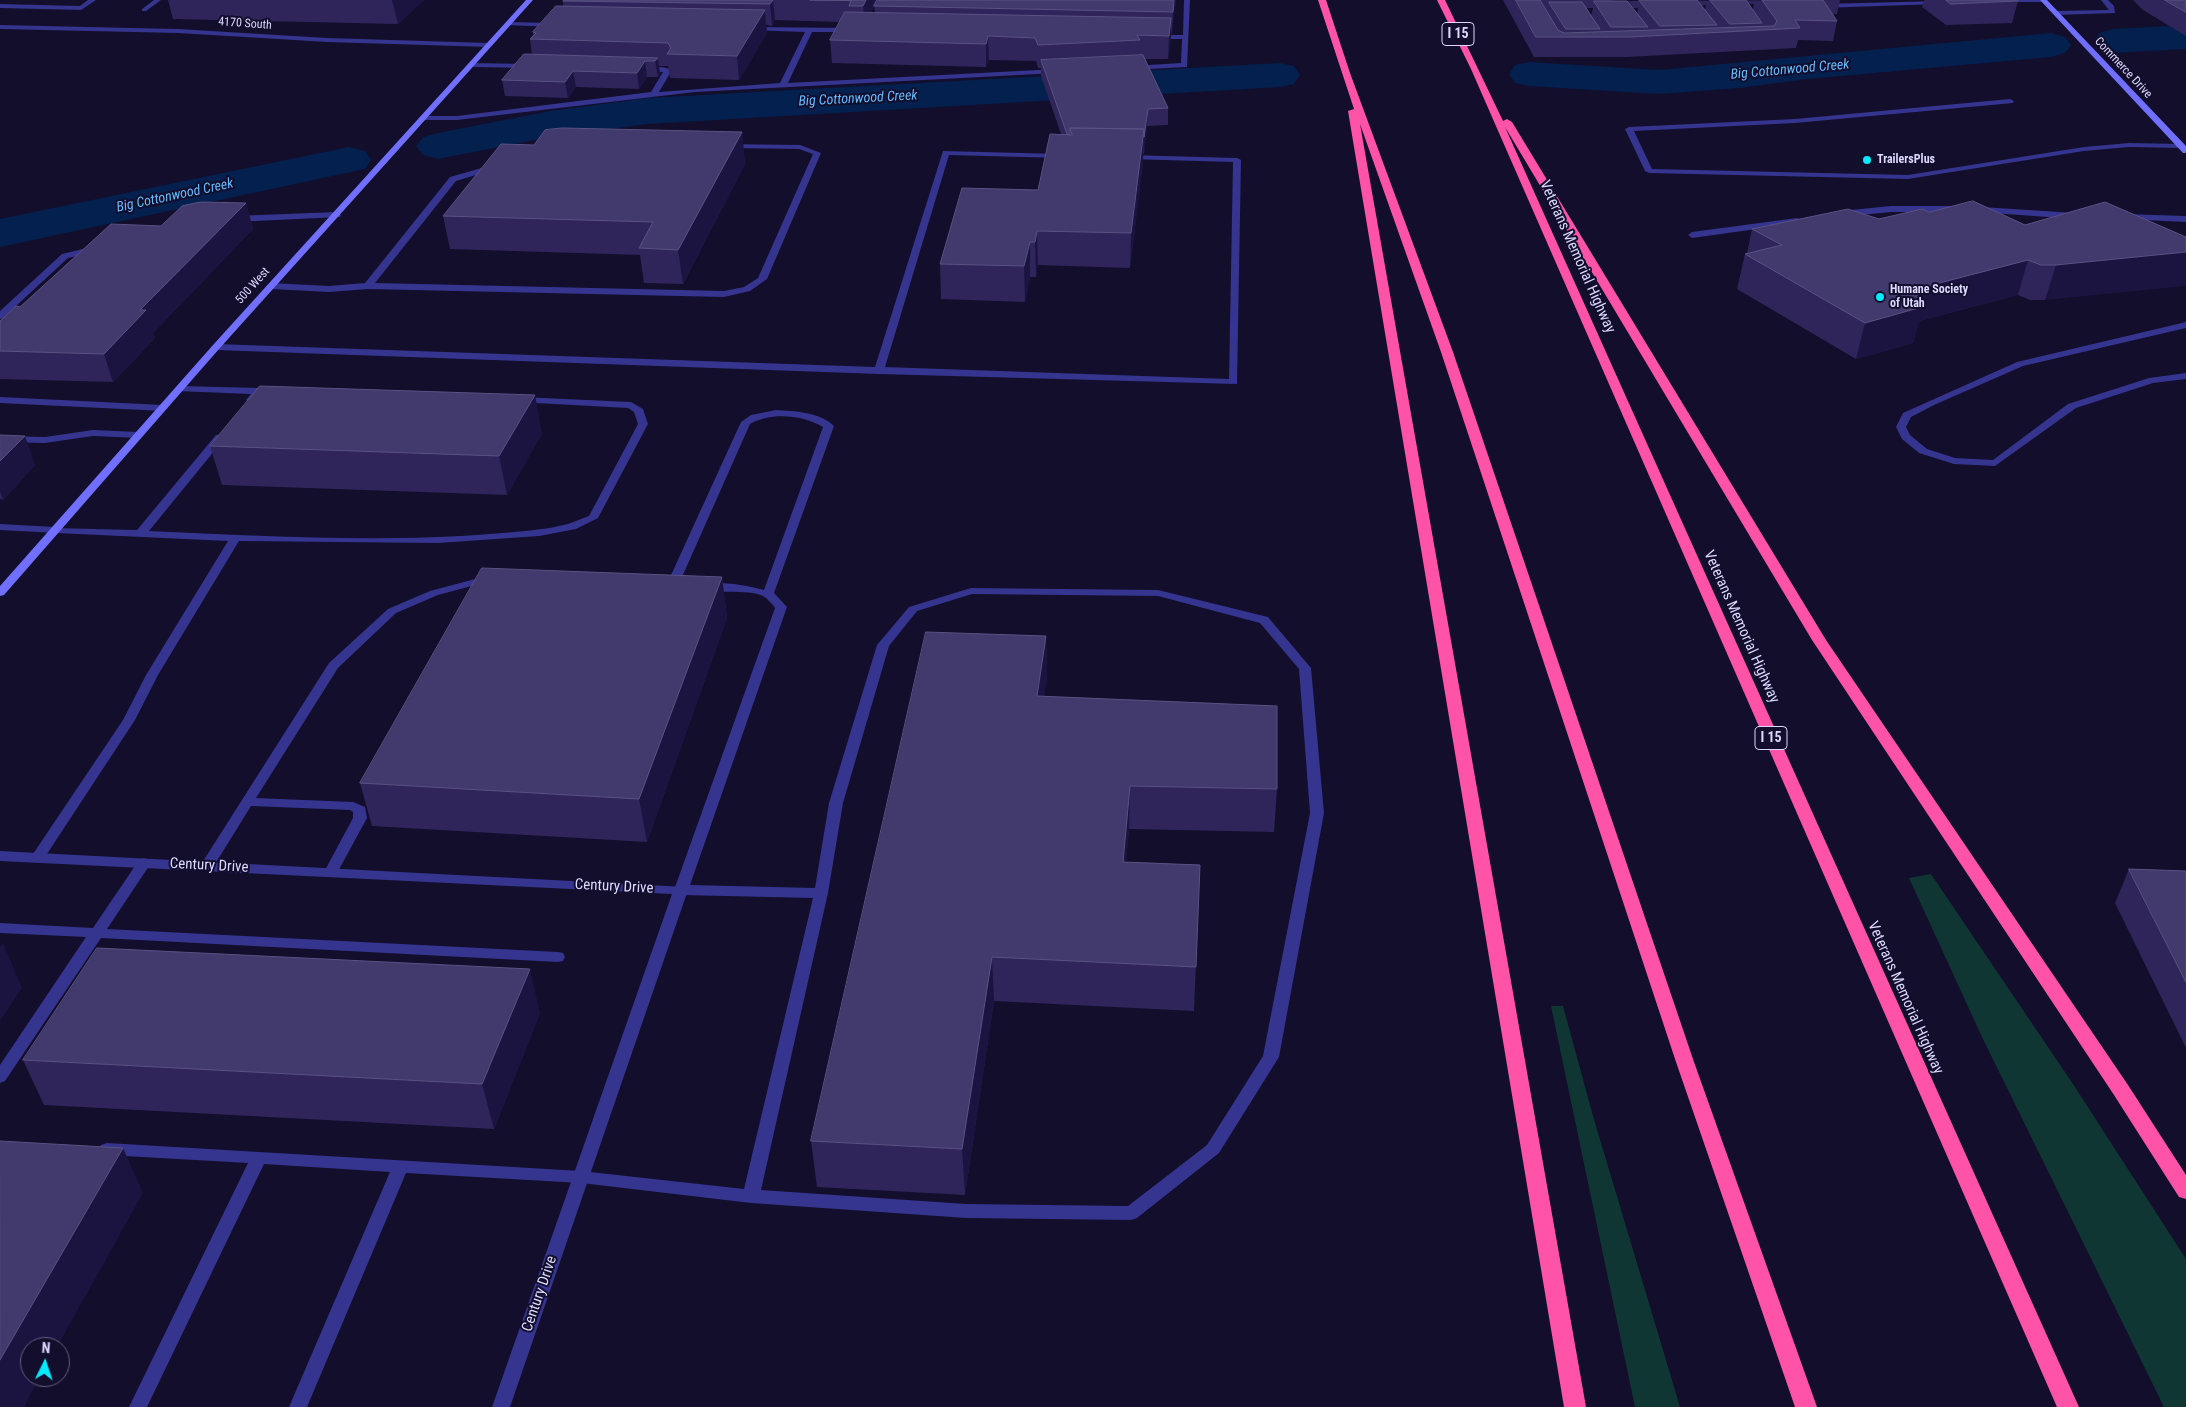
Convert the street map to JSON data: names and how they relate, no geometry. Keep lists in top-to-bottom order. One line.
{"streets":{"highway":["I 15","Veterans Memorial Highway"],"main road":["Commerce Drive","500 West"],"street":["4170 South","Century Drive"]},"crossings":[["4170 South","500 West"]],"water":["Big Cottonwood Creek"],"places":["TrailersPlus","Humane Society of Utah"],"north":"top"}
